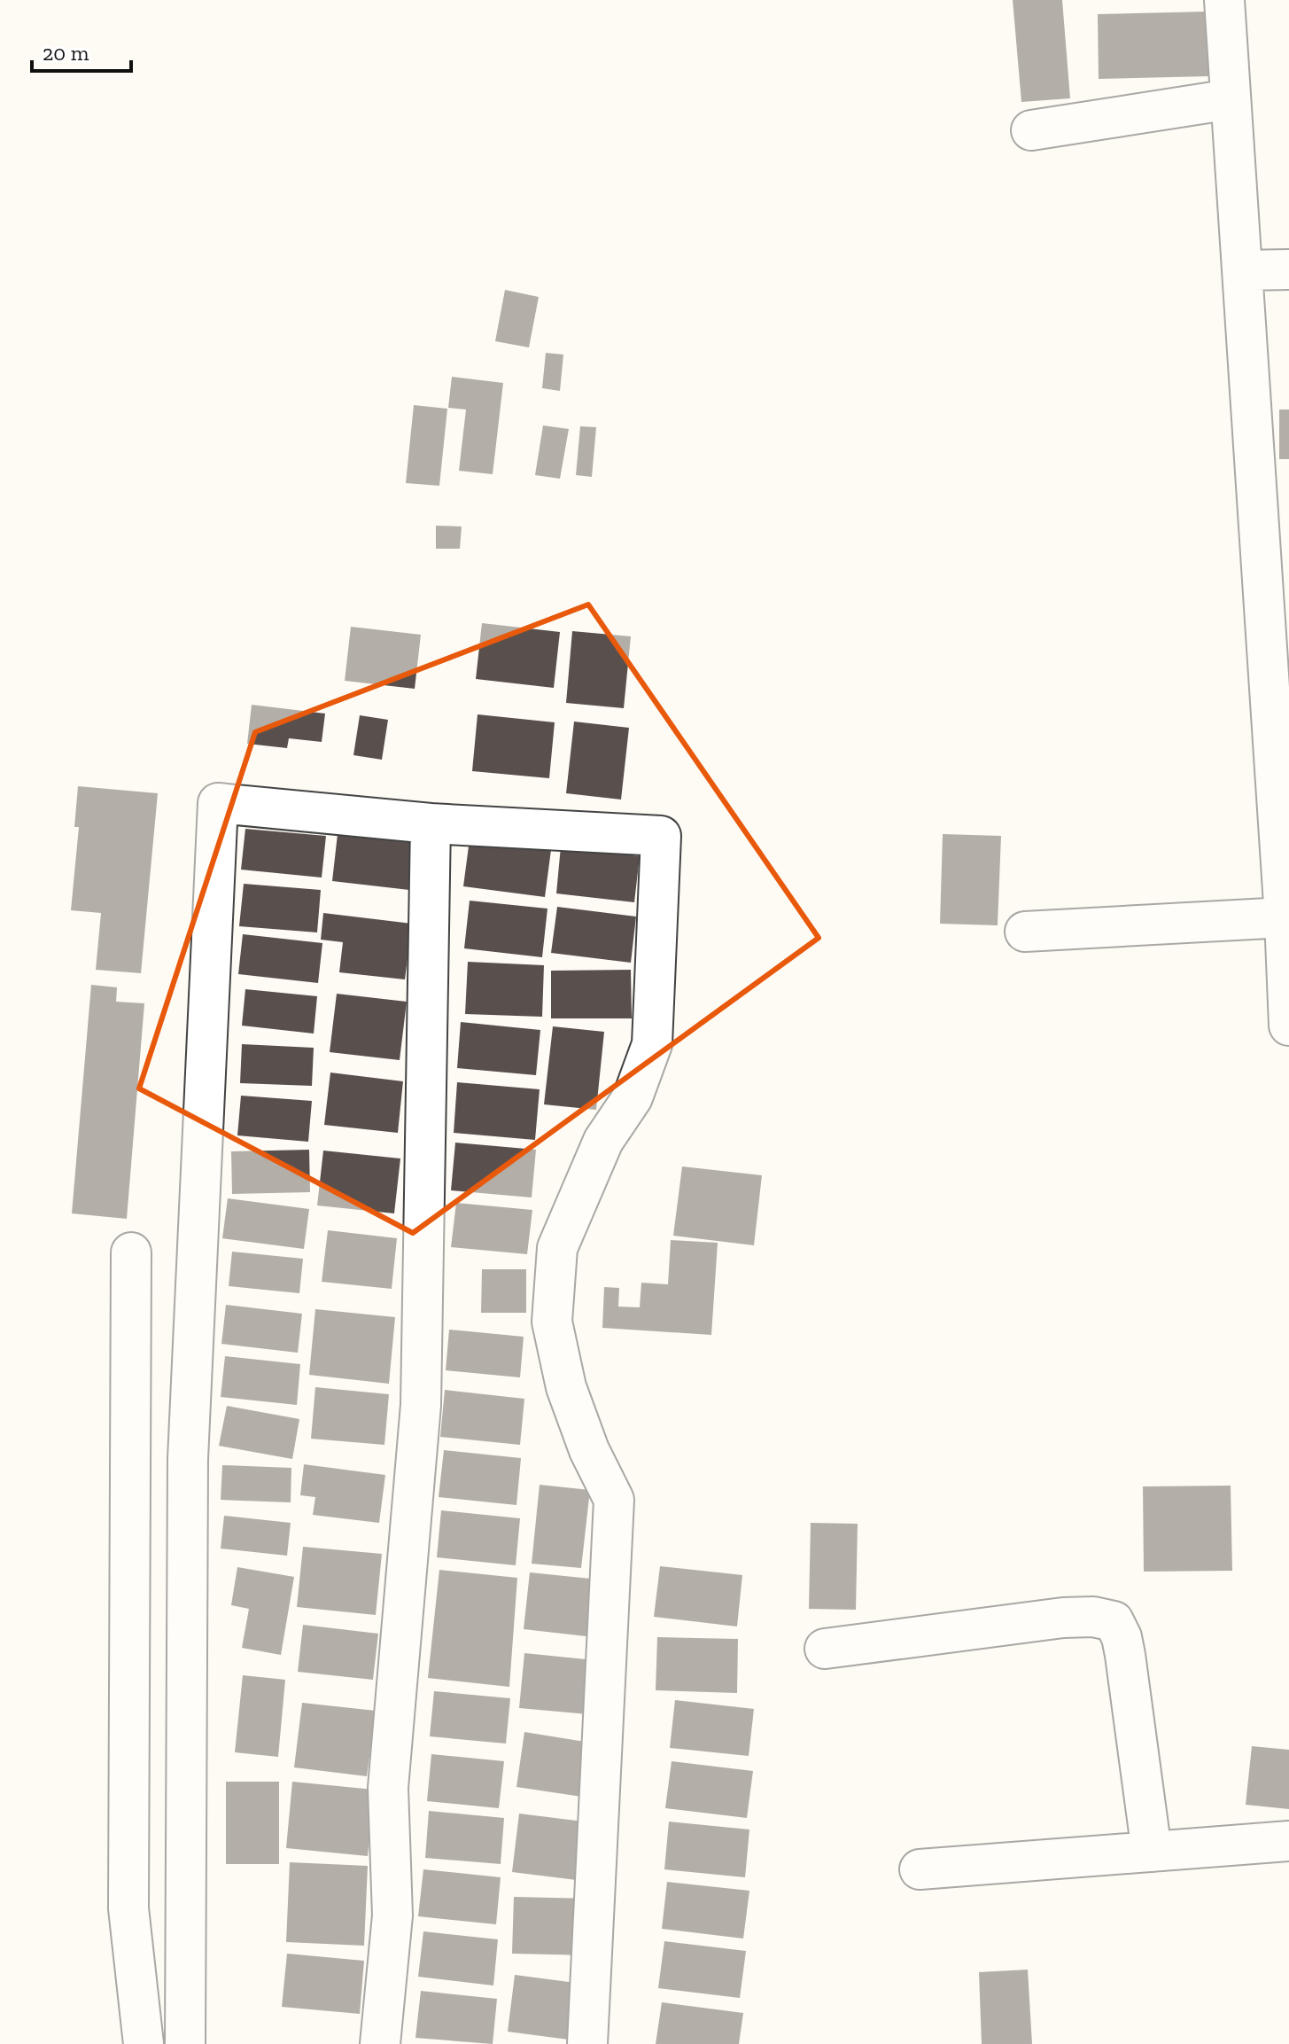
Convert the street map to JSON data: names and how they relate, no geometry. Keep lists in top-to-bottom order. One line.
{"scale_bar":"20 m"}
